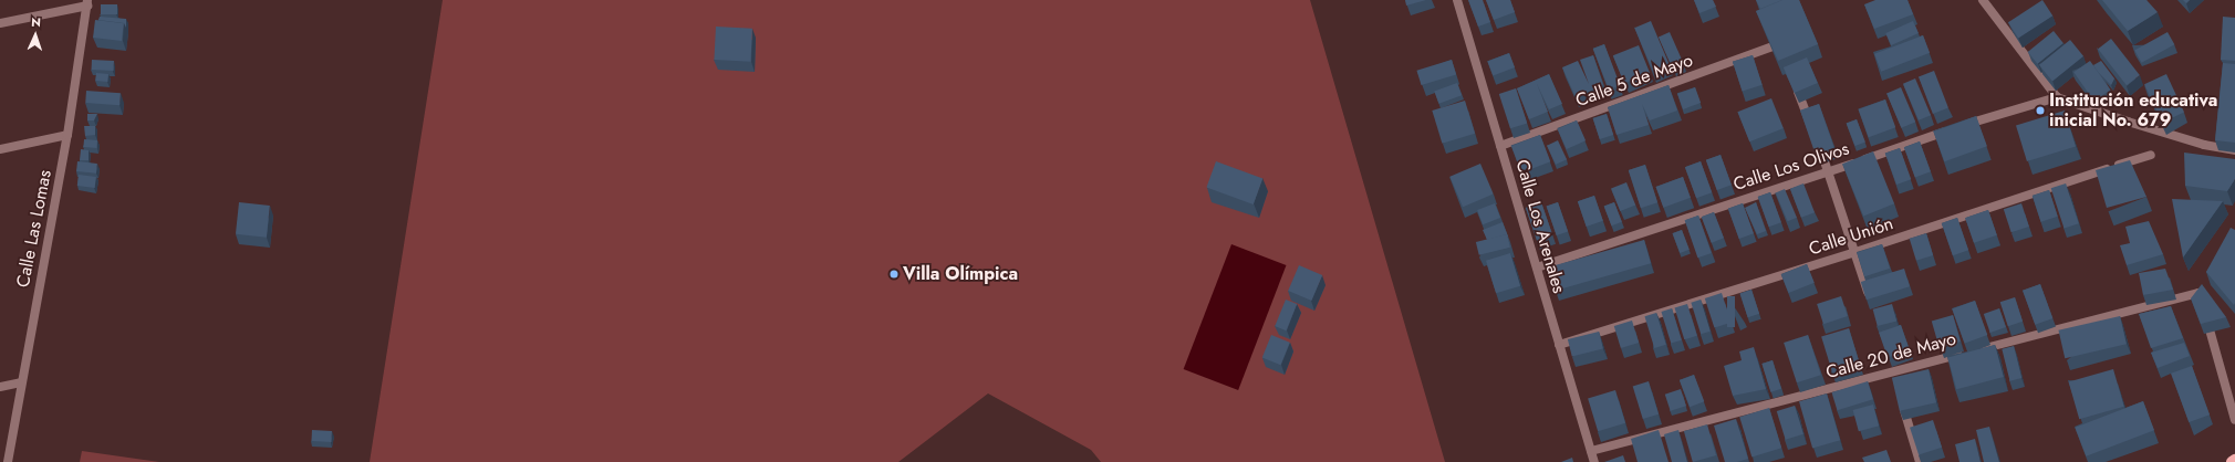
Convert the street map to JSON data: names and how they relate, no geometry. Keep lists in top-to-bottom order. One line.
{"streets":{"street":["Calle 5 de Mayo","Calle Los Olivos","Calle Los Arenales","Calle Las Lomas","Calle Unión","Calle 20 de Mayo"]},"crossings":[["Calle 5 de Mayo","Calle Los Arenales"],["Calle Los Olivos","Calle Los Arenales"],["Calle Los Arenales","Calle Unión"],["Calle Los Arenales","Calle 20 de Mayo"]],"places":["Institución educativa inicial No. 679","Villa Olímpica"],"north":"top"}
